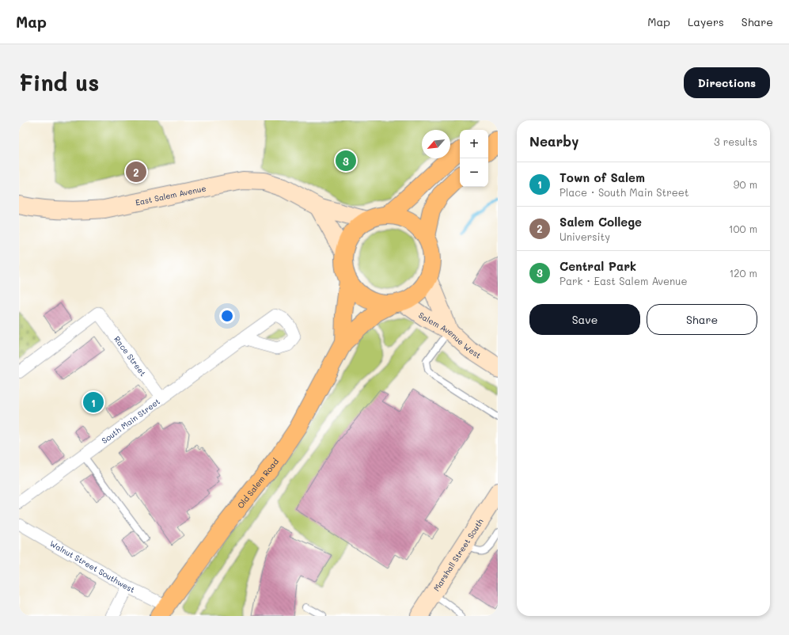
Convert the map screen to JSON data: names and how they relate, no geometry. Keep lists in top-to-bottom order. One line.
{"streets":{"main road":["East Salem Avenue","Salem Avenue West","Old Salem Road","Marshall Street South"],"street":["Race Street","South Main Street","Walnut Street Southwest"]},"crossings":[["East Salem Avenue","Salem Avenue West"],["East Salem Avenue","Old Salem Road"],["Salem Avenue West","Old Salem Road"],["Race Street","South Main Street"],["Old Salem Road","Walnut Street Southwest"]],"north":"bottom left","page":{"header":"Map","nav":["Map","Layers","Share"],"buttons":["Directions",["Save","Share"]],"title":"Find us","heading":["Nearby","3 results"],"map_buttons":["+","−"],"pins":["3","2","1"],"list":[{"mark":"1","name":"Town of Salem","note":"Place · South Main Street","value":"90 m"},{"mark":"2","name":"Salem College","note":"University","value":"100 m"},{"mark":"3","name":"Central Park","note":"Park · East Salem Avenue","value":"120 m"}]}}
